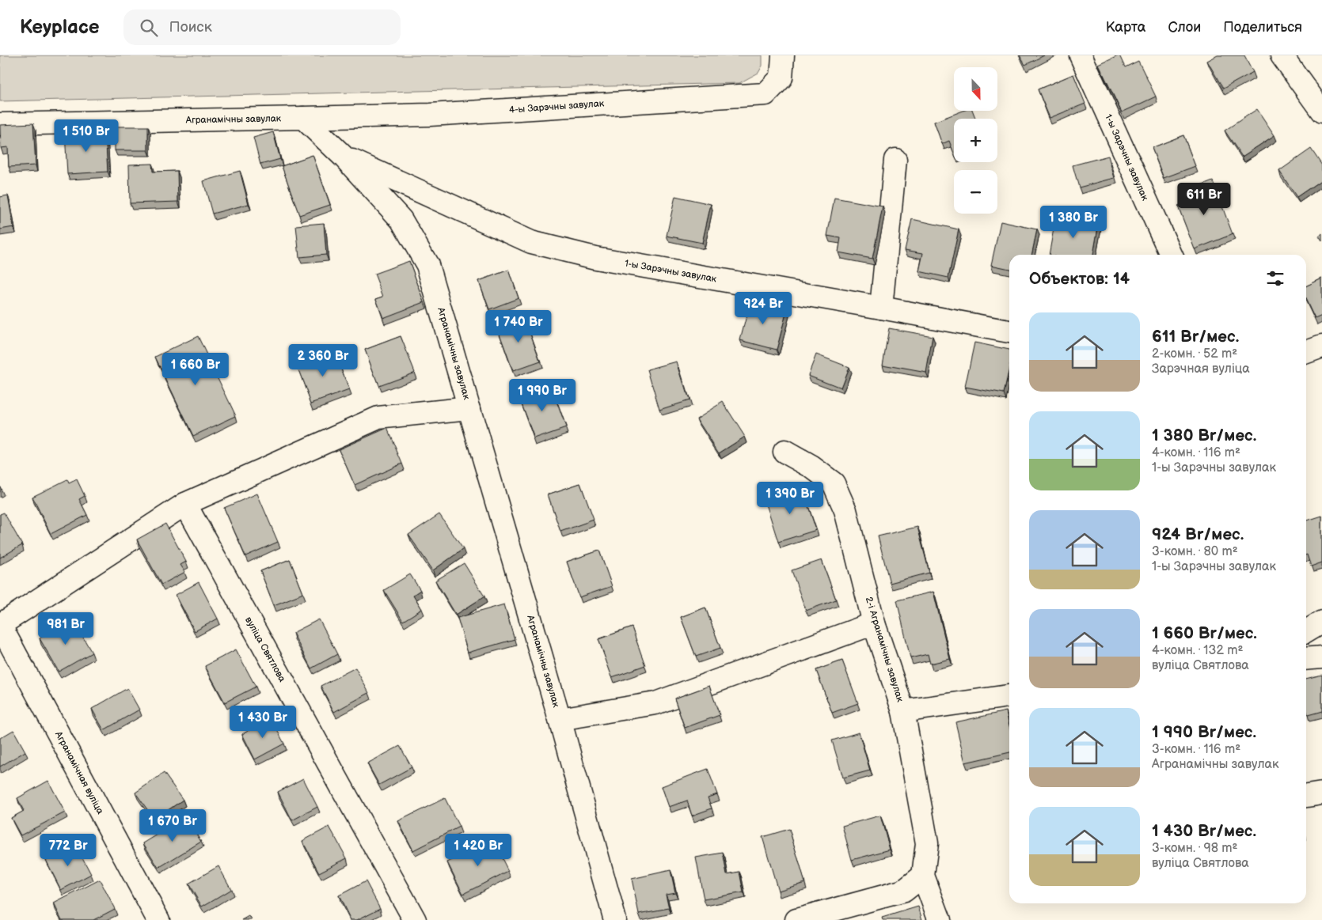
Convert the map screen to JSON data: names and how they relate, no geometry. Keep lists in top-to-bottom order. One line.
{"streets":{"street":["4-ы Зарэчны завулак","Агранамічны завулак","1-ы Зарэчны завулак","вуліца Святлова","2-і Агранамічны завулак","Агранамічная вуліца"]},"crossings":[["4-ы Зарэчны завулак","Агранамічны завулак"],["Агранамічны завулак","1-ы Зарэчны завулак"]],"north":"bottom","page":{"header":"Keyplace","search":"Поиск","nav":["Карта","Слои","Поделиться"],"map_buttons":["+","−"],"price":["1 510 Br","611 Br","1 380 Br","924 Br","1 740 Br","2 360 Br","1 660 Br","1 990 Br","1 390 Br","981 Br","1 430 Br","1 670 Br","772 Br","1 420 Br"],"heading":"Объектов: 14","list":[{"name":"611 Br/мес.","note":"2-комн. · 52 m² · Зарэчная вуліца"},{"name":"1 380 Br/мес.","note":"4-комн. · 116 m² · 1-ы Зарэчны завулак"},{"name":"924 Br/мес.","note":"3-комн. · 80 m² · 1-ы Зарэчны завулак"},{"name":"1 660 Br/мес.","note":"4-комн. · 132 m² · вуліца Святлова"},{"name":"1 990 Br/мес.","note":"3-комн. · 116 m² · Агранамічны завулак"},{"name":"1 430 Br/мес.","note":"3-комн. · 98 m² · вуліца Святлова"}]}}
